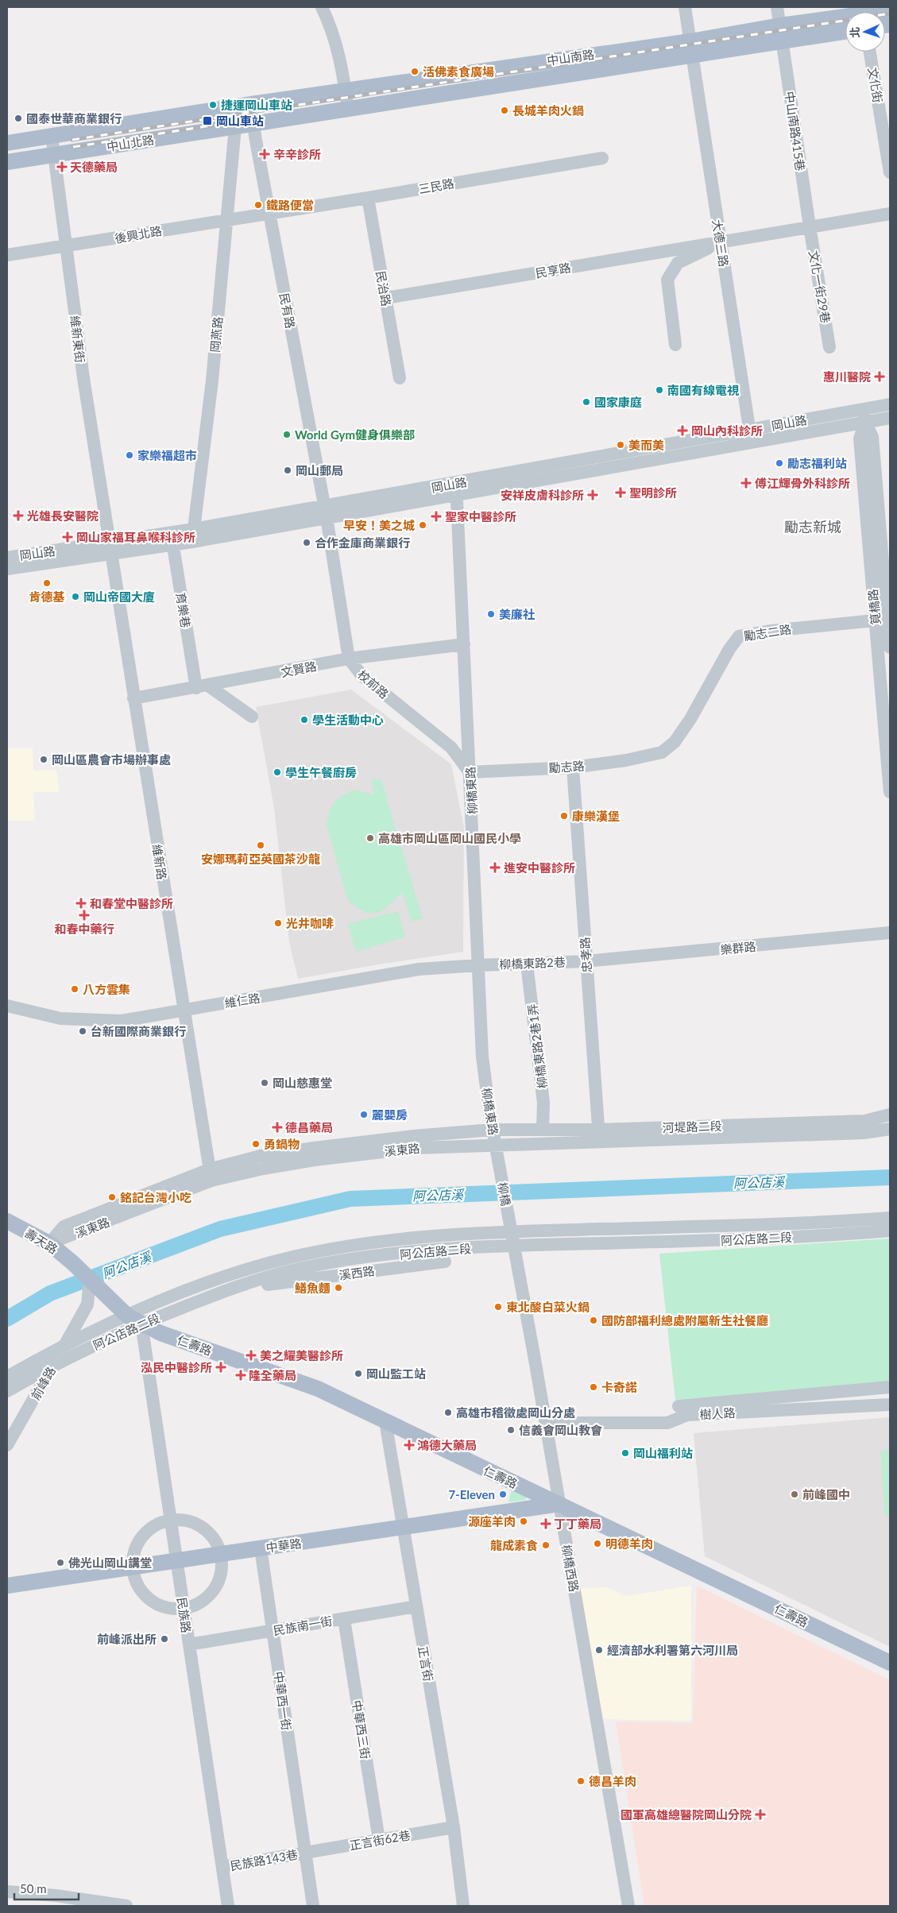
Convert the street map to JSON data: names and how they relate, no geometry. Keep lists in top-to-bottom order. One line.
{"streets":{"main road":["中山南路","中山北路","壽天路","仁壽路","中華路"],"street":["文化街","中山南路415巷","三民路","後興北路","大德三路","民享路","文化一街29巷","民治路","民有路","岡燕路","維新東街","岡山路","筧橋路","育樂巷","勵志二路","文賢路","校前路","勵志路","柳橋東路","維新路","樂群路","忠孝路","柳橋東路2巷","維仁路","柳橋東路2巷1弄","河堤路二段","溪東路","柳橋","阿公店路二段","溪西路","前峰路","樹人路","柳橋西路","民族路","民族南一街","正言街","中華西一街","中華西三街","正言街62巷","民族路143巷"]},"crossings":[["中山南路","中山南路415巷"],["中山南路","中山北路"],["中山南路","大德三路"],["中山南路","民有路"],["中山南路415巷","文化一街29巷"],["中山北路","民有路"],["中山北路","岡燕路"],["中山北路","維新東街"],["三民路","後興北路"],["三民路","民治路"],["三民路","民有路"],["後興北路","民有路"],["後興北路","岡燕路"],["後興北路","維新東街"],["大德三路","民享路"],["大德三路","岡山路"],["民享路","民治路"],["民有路","岡山路"],["民有路","校前路"],["岡燕路","岡山路"],["維新東街","岡山路"],["維新東街","維新路"],["岡山路","筧橋路"],["岡山路","育樂巷"],["岡山路","校前路"],["岡山路","柳橋東路"],["岡山路","維新路"],["筧橋路","勵志二路"],["育樂巷","文賢路"],["勵志二路","勵志路"],["文賢路","校前路"],["文賢路","柳橋東路"],["文賢路","維新路"],["校前路","勵志路"],["校前路","柳橋東路"],["勵志路","柳橋東路"],["勵志路","忠孝路"],["柳橋東路","柳橋東路2巷"],["柳橋東路","維仁路"],["柳橋東路","河堤路二段"],["柳橋東路","溪東路"],["柳橋東路","柳橋"],["維新路","維仁路"],["維新路","溪東路"],["樂群路","忠孝路"],["樂群路","柳橋東路2巷"],["忠孝路","柳橋東路2巷"],["忠孝路","河堤路二段"],["柳橋東路2巷","維仁路"],["柳橋東路2巷","柳橋東路2巷1弄"],["柳橋東路2巷1弄","河堤路二段"],["河堤路二段","溪東路"],["河堤路二段","柳橋"],["溪東路","柳橋"],["溪東路","壽天路"],["柳橋","阿公店路二段"],["柳橋","柳橋西路"],["阿公店路二段","仁壽路"],["阿公店路二段","前峰路"],["阿公店路二段","柳橋西路"],["阿公店路二段","民族路"],["壽天路","仁壽路"],["壽天路","前峰路"],["仁壽路","前峰路"],["仁壽路","中華路"],["仁壽路","柳橋西路"],["仁壽路","民族路"],["仁壽路","正言街"],["樹人路","柳橋西路"],["中華路","柳橋西路"],["中華路","民族路"],["中華路","正言街"],["中華路","中華西一街"],["民族路","民族南一街"],["民族路","民族路143巷"],["民族南一街","正言街"],["民族南一街","中華西一街"],["民族南一街","中華西三街"],["正言街","正言街62巷"],["中華西一街","正言街62巷"],["中華西一街","民族路143巷"],["中華西三街","正言街62巷"],["正言街62巷","民族路143巷"]],"districts":["勵志新城"],"water":["阿公店溪"],"places":{"other":["活佛素食廣場","捷運岡山車站","長城羊肉火鍋","國泰世華商業銀行","鐵路便當","南國有線電視","國家康庭","World Gym健身俱樂部","美而美","家樂福超市","勵志福利站","岡山郵局","早安！美之城","合作金庫商業銀行","肯德基","岡山帝國大廈","美廉社","學生活動中心","岡山區農會市場辦事處","學生午餐廚房","康樂漢堡","高雄市岡山區岡山國民小學","安娜瑪莉亞英國茶沙龍","光井咖啡","八方雲集","台新國際商業銀行","岡山慈惠堂","麗嬰房","勇鍋物","銘記台灣小吃","鱔魚麵","東北酸白菜火鍋","國防部福利總處附屬新生社餐廳","岡山監工站","卡奇諾","高雄市稽徵處岡山分處","信義會岡山教會","岡山福利站","7-Eleven","前峰國中","源座羊肉","明德羊肉","龍成素食","佛光山岡山講堂","前峰派出所","經濟部水利署第六河川局","德昌羊肉"],"transit":["岡山車站"],"health":["辛辛診所","天德藥局","惠川醫院","岡山內科診所","傅江輝骨外科診所","聖明診所","安祥皮膚科診所","光雄長安醫院","聖家中醫診所","岡山家福耳鼻喉科診所","進安中醫診所","和春堂中醫診所","和春中藥行","德昌藥局","美之耀美醫診所","泓民中醫診所","隆全藥局","鴻德大藥局","丁丁藥局","國軍高雄總醫院岡山分院"]},"scale_bar":"50 m","north":"left"}
